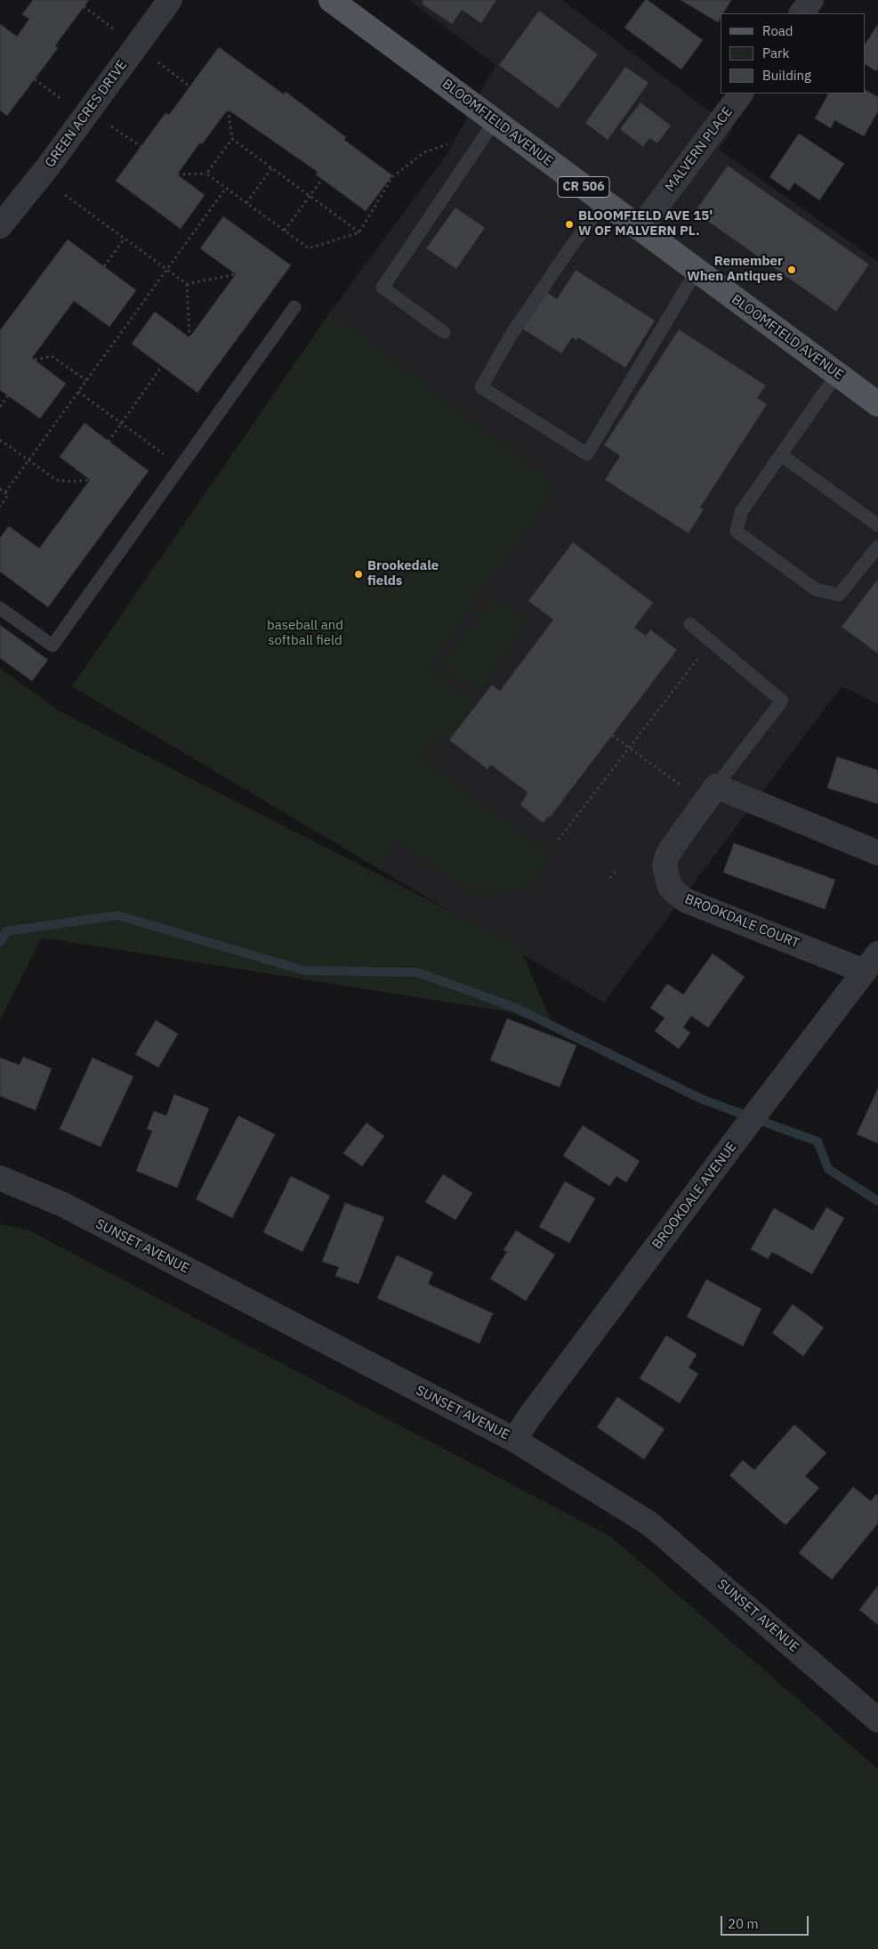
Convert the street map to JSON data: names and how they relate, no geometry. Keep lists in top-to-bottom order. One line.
{"streets":{"main road":["BLOOMFIELD AVENUE","CR 506"],"street":["GREEN ACRES DRIVE","MALVERN PLACE","BROOKDALE COURT","BROOKDALE AVENUE","SUNSET AVENUE"]},"crossings":[["BLOOMFIELD AVENUE","MALVERN PLACE"],["BROOKDALE COURT","BROOKDALE AVENUE"],["BROOKDALE AVENUE","SUNSET AVENUE"]],"parks":["baseball and softball field"],"places":["BLOOMFIELD AVE 15' W OF MALVERN PL.","Remember When Antiques","Brookedale fields"],"legend":["Road","Park","Building"],"scale_bar":"20 m"}
